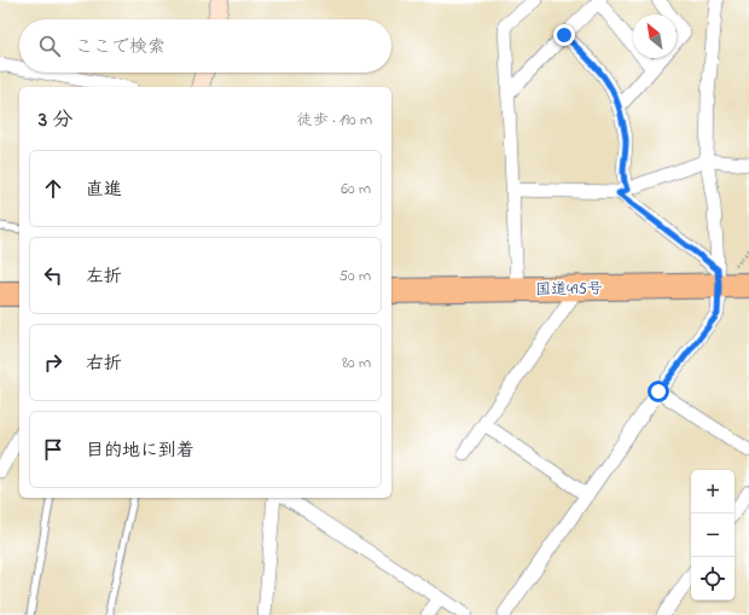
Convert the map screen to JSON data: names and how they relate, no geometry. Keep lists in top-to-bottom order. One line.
{"streets":{"highway":["国道495号"]},"north":"top left","page":{"search":"ここで検索","heading":["3 分","徒歩 · 190 m"],"list":[["直進","60 m"],["左折","50 m"],["右折","80 m"],"目的地に到着"],"map_buttons":["+","−"]}}
